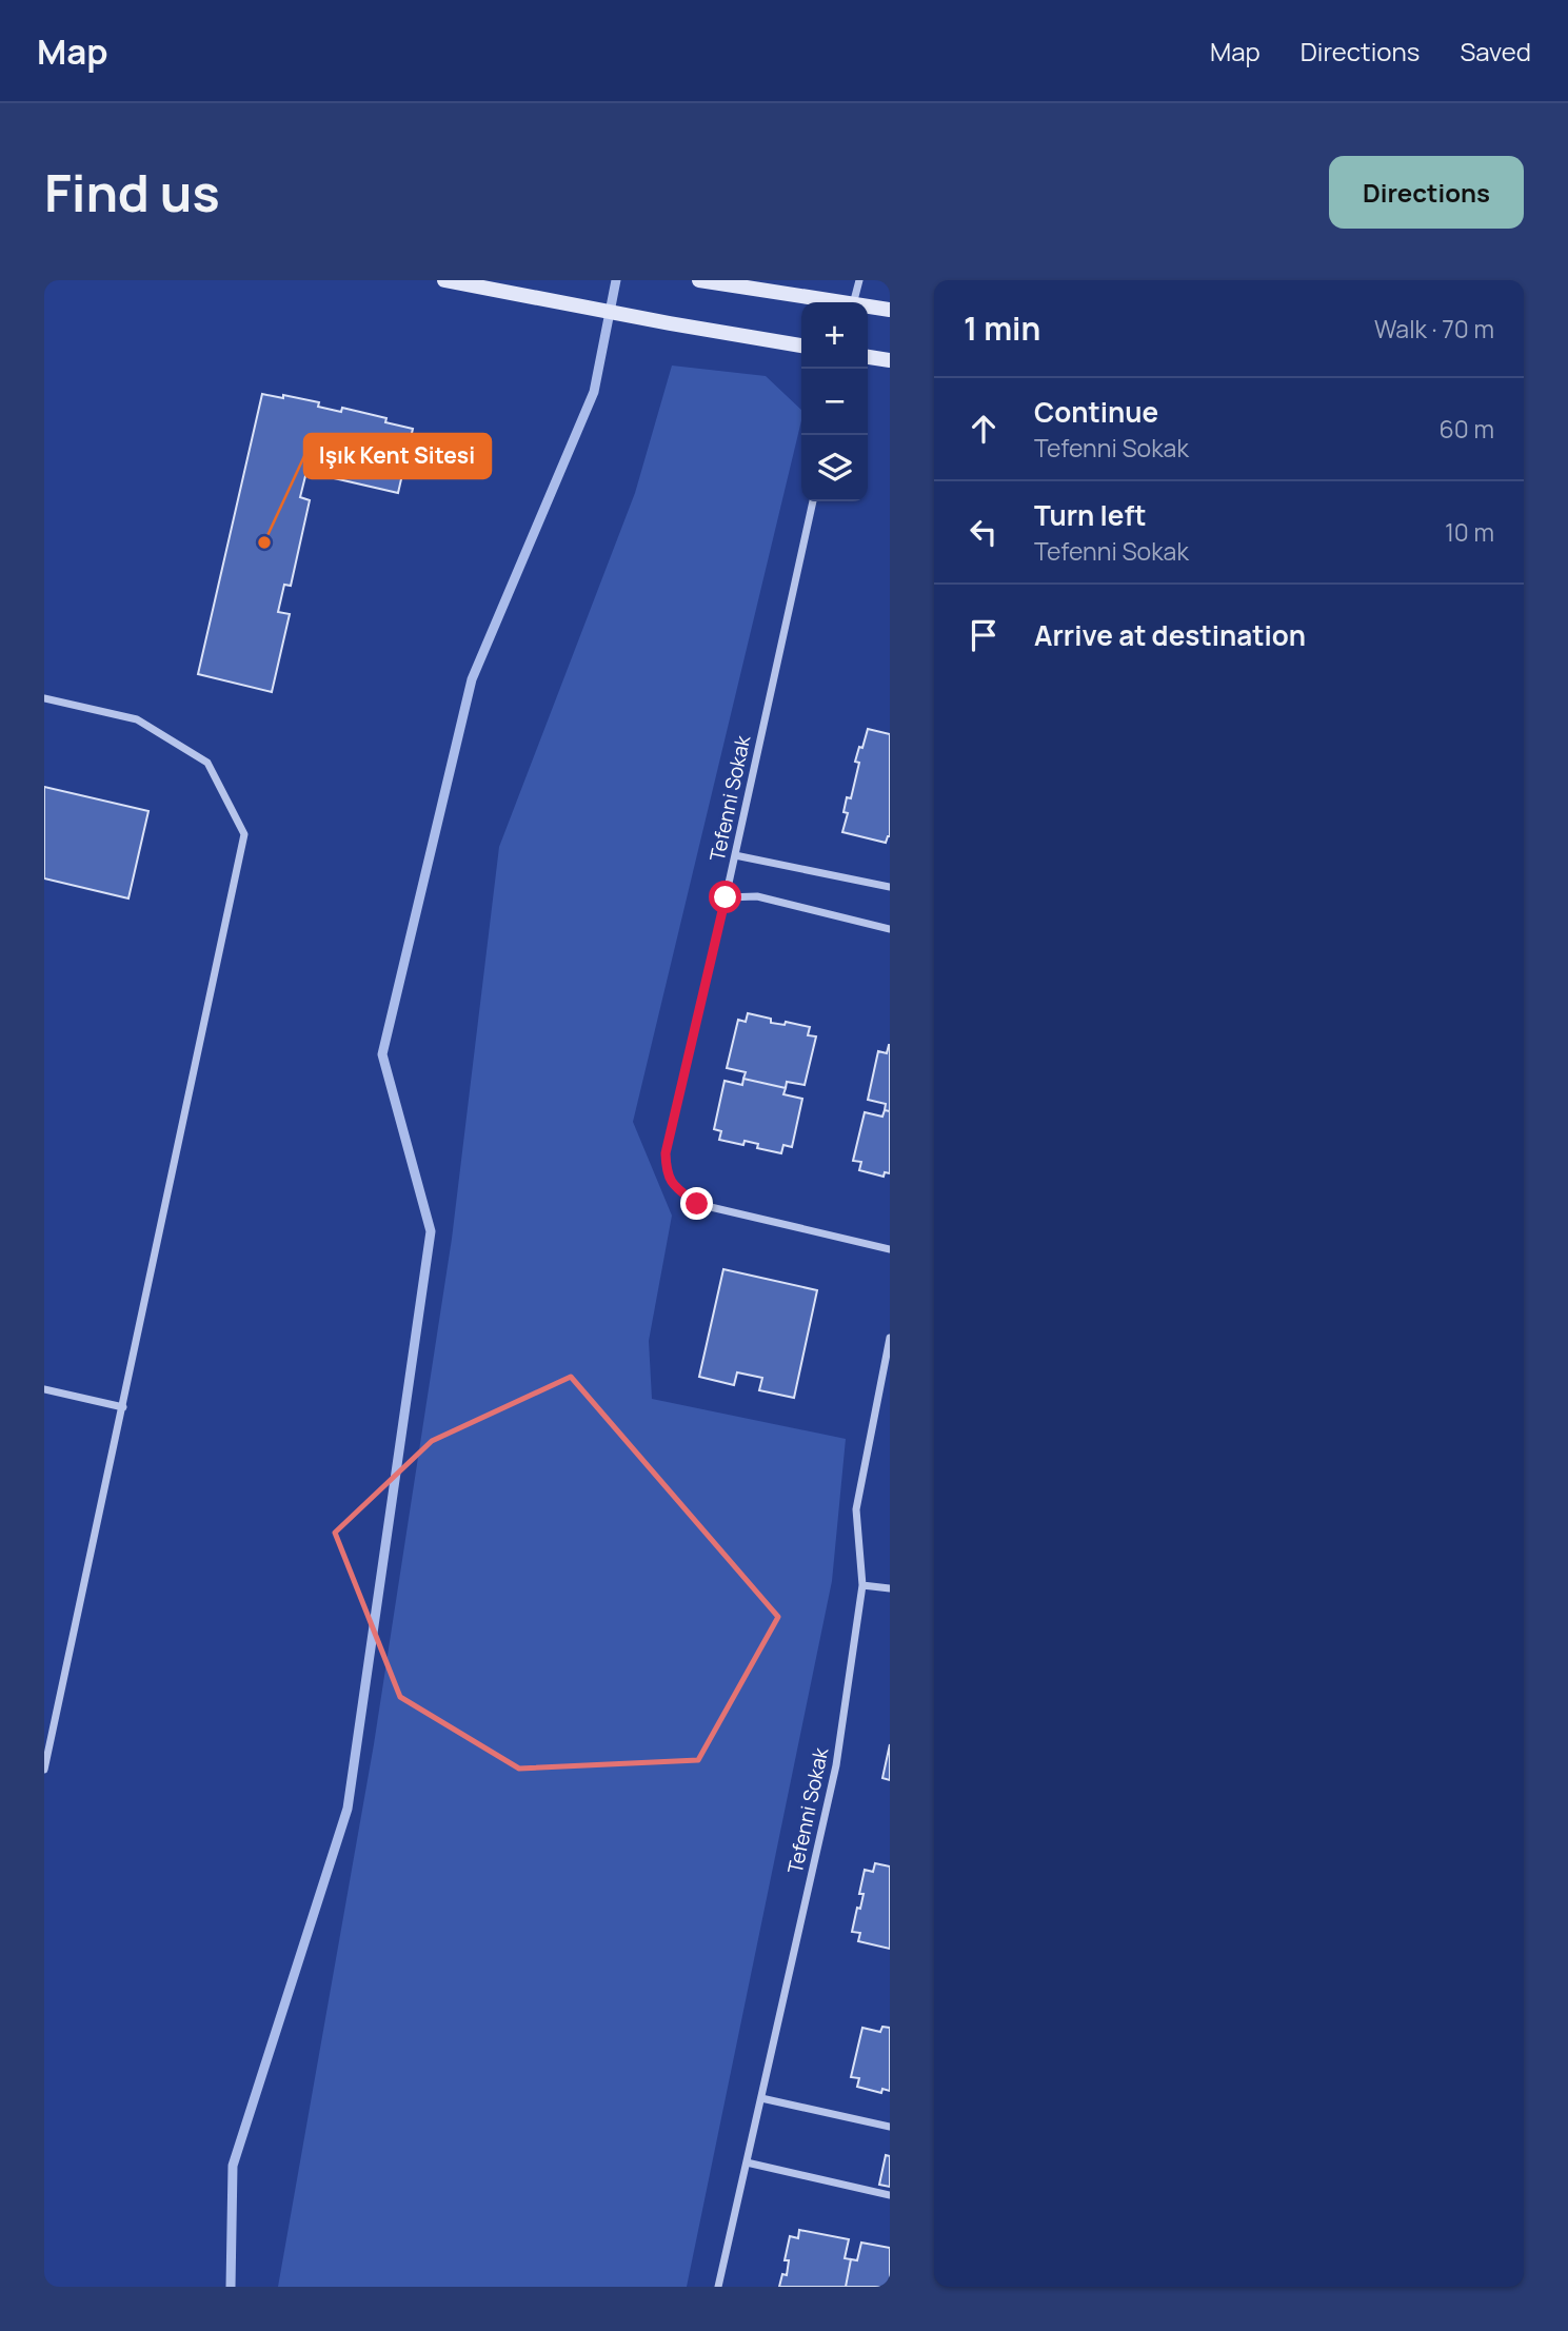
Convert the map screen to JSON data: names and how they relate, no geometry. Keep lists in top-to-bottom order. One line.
{"streets":{"street":["Tefenni Sokak"]},"places":["Işık Kent Sitesi"],"page":{"header":"Map","nav":["Map","Directions","Saved"],"buttons":"Directions","title":"Find us","heading":["1 min","Walk · 70 m"],"map_buttons":["+","−"],"list":[["Continue","Tefenni Sokak","60 m"],["Turn left","Tefenni Sokak","10 m"],"Arrive at destination"]}}
